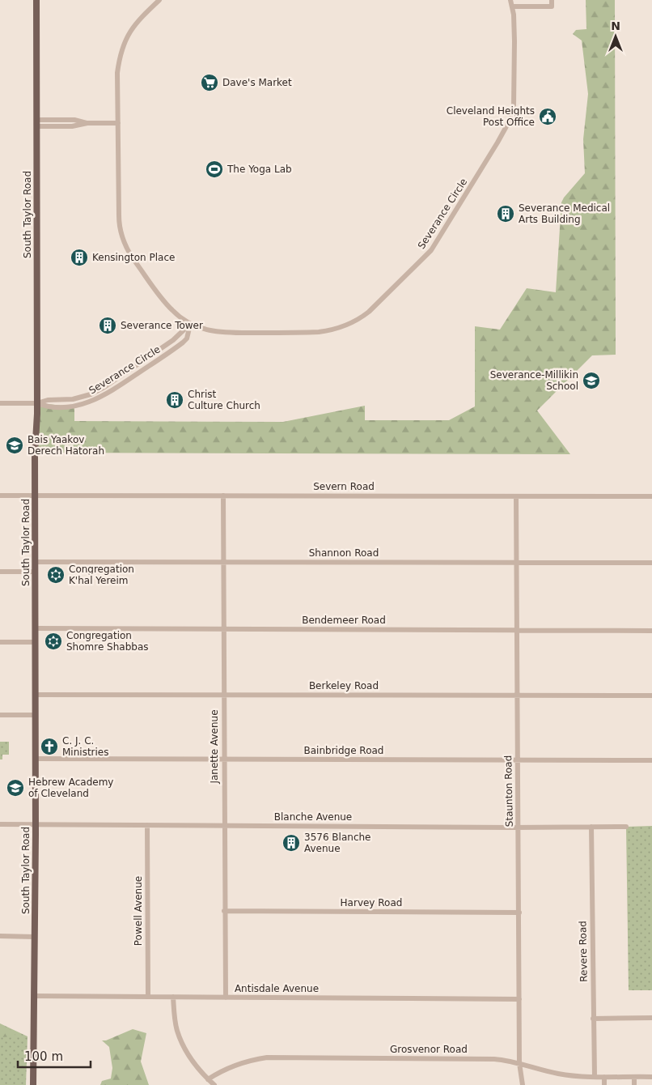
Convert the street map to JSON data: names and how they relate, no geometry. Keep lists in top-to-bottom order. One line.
{"streets":{"main road":["South Taylor Road"],"street":["Severance Circle","Severn Road","Shannon Road","Bendemeer Road","Berkeley Road","Janette Avenue","Bainbridge Road","Staunton Road","Blanche Avenue","Harvey Road","Powell Avenue","Revere Road","Antisdale Avenue","Grosvenor Road"]},"crossings":[["Severance Circle","South Taylor Road"],["South Taylor Road","Severn Road"],["South Taylor Road","Shannon Road"],["South Taylor Road","Bendemeer Road"],["South Taylor Road","Berkeley Road"],["South Taylor Road","Bainbridge Road"],["South Taylor Road","Blanche Avenue"],["South Taylor Road","Antisdale Avenue"],["Severn Road","Janette Avenue"],["Severn Road","Staunton Road"],["Shannon Road","Janette Avenue"],["Shannon Road","Staunton Road"],["Bendemeer Road","Janette Avenue"],["Bendemeer Road","Staunton Road"],["Berkeley Road","Janette Avenue"],["Berkeley Road","Staunton Road"],["Janette Avenue","Bainbridge Road"],["Janette Avenue","Blanche Avenue"],["Janette Avenue","Harvey Road"],["Janette Avenue","Antisdale Avenue"],["Bainbridge Road","Staunton Road"],["Staunton Road","Blanche Avenue"],["Staunton Road","Harvey Road"],["Staunton Road","Antisdale Avenue"],["Staunton Road","Grosvenor Road"],["Blanche Avenue","Powell Avenue"],["Blanche Avenue","Revere Road"],["Powell Avenue","Antisdale Avenue"],["Revere Road","Grosvenor Road"]],"places":{"supermarket":["Dave's Market"],"public building":["Cleveland Heights Post Office"],"sports":["The Yoga Lab"],"building":["Severance Medical Arts Building","Kensington Place","Severance Tower","Christ Culture Church","3576 Blanche Avenue"],"school or university":["Severance-Millikin School","Bais Yaakov Derech Hatorah","Hebrew Academy of Cleveland"],"synagogue":["Congregation K'hal Yereim","Congregation Shomre Shabbas"],"church":["C. J. C. Ministries"]},"scale_bar":"100 m","north":"top"}
